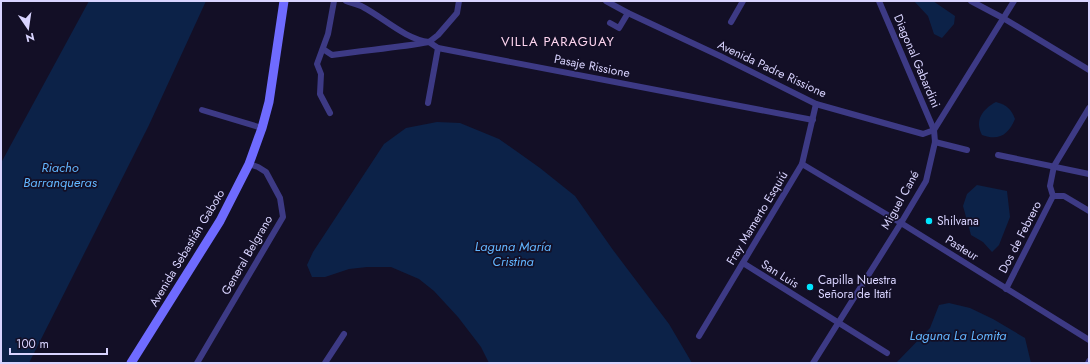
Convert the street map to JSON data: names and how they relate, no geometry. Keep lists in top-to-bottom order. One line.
{"streets":{"main road":["Avenida Sebastián Gaboto"],"street":["Diagonal Gabardini","Pasaje Rissione","Avenida Padre Rissione","Miguel Cané","Fray Mamerto Esquiú","Dos de Febrero","Pasteur","General Belgrano","San Luis"]},"crossings":[["Diagonal Gabardini","Avenida Padre Rissione"],["Diagonal Gabardini","Miguel Cané"],["Pasaje Rissione","Fray Mamerto Esquiú"],["Avenida Padre Rissione","Miguel Cané"],["Avenida Padre Rissione","Fray Mamerto Esquiú"],["Miguel Cané","Pasteur"],["Miguel Cané","San Luis"],["Fray Mamerto Esquiú","Pasteur"],["Fray Mamerto Esquiú","San Luis"],["Dos de Febrero","Pasteur"],["Avenida Sebastián Gaboto","General Belgrano"]],"districts":["VILLA PARAGUAY"],"water":["Riacho Barranqueras","Laguna María Cristina","Laguna La Lomita"],"places":["Shilvana","Capilla Nuestra Señora de Itatí"],"scale_bar":"100 m","north":"bottom"}
